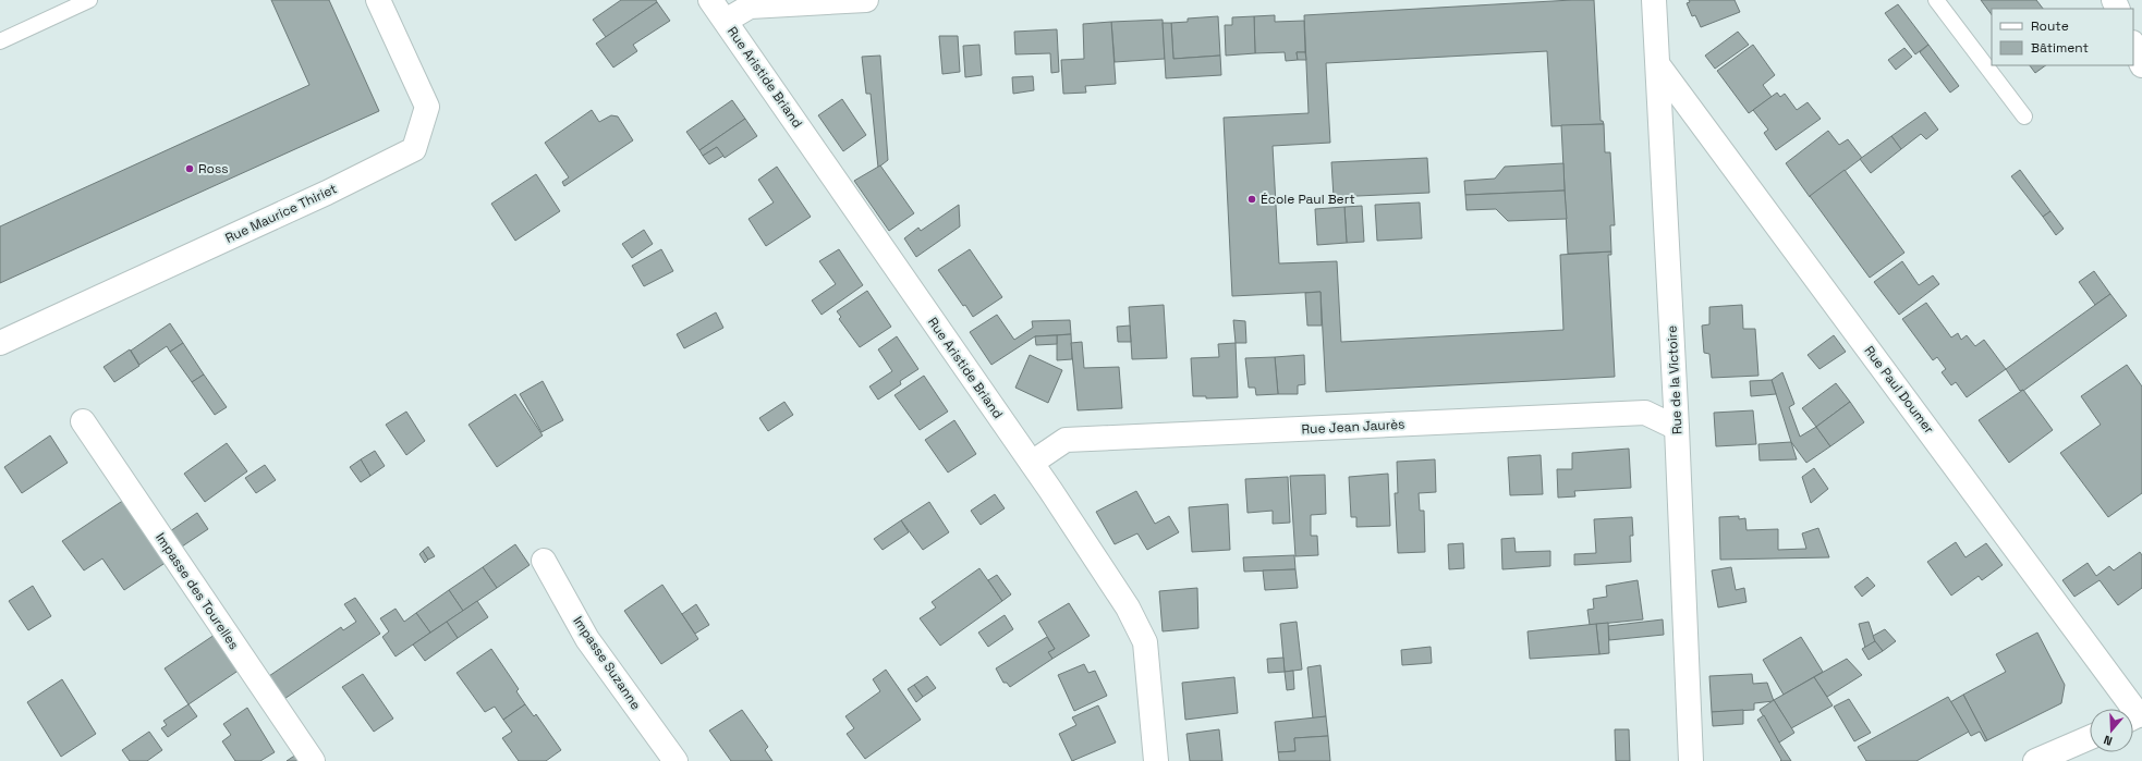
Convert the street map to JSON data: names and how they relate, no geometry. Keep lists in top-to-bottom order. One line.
{"streets":{"street":["Rue Aristide Briand","Rue Maurice Thiriet","Rue de la Victoire","Rue Paul Doumer","Rue Jean Jaurès","Impasse des Tourelles","Impasse Suzanne"]},"crossings":[["Rue Aristide Briand","Rue Jean Jaurès"],["Rue de la Victoire","Rue Paul Doumer"],["Rue de la Victoire","Rue Jean Jaurès"]],"places":["Ross","École Paul Bert"],"legend":["Route","Bâtiment"],"north":"bottom"}
